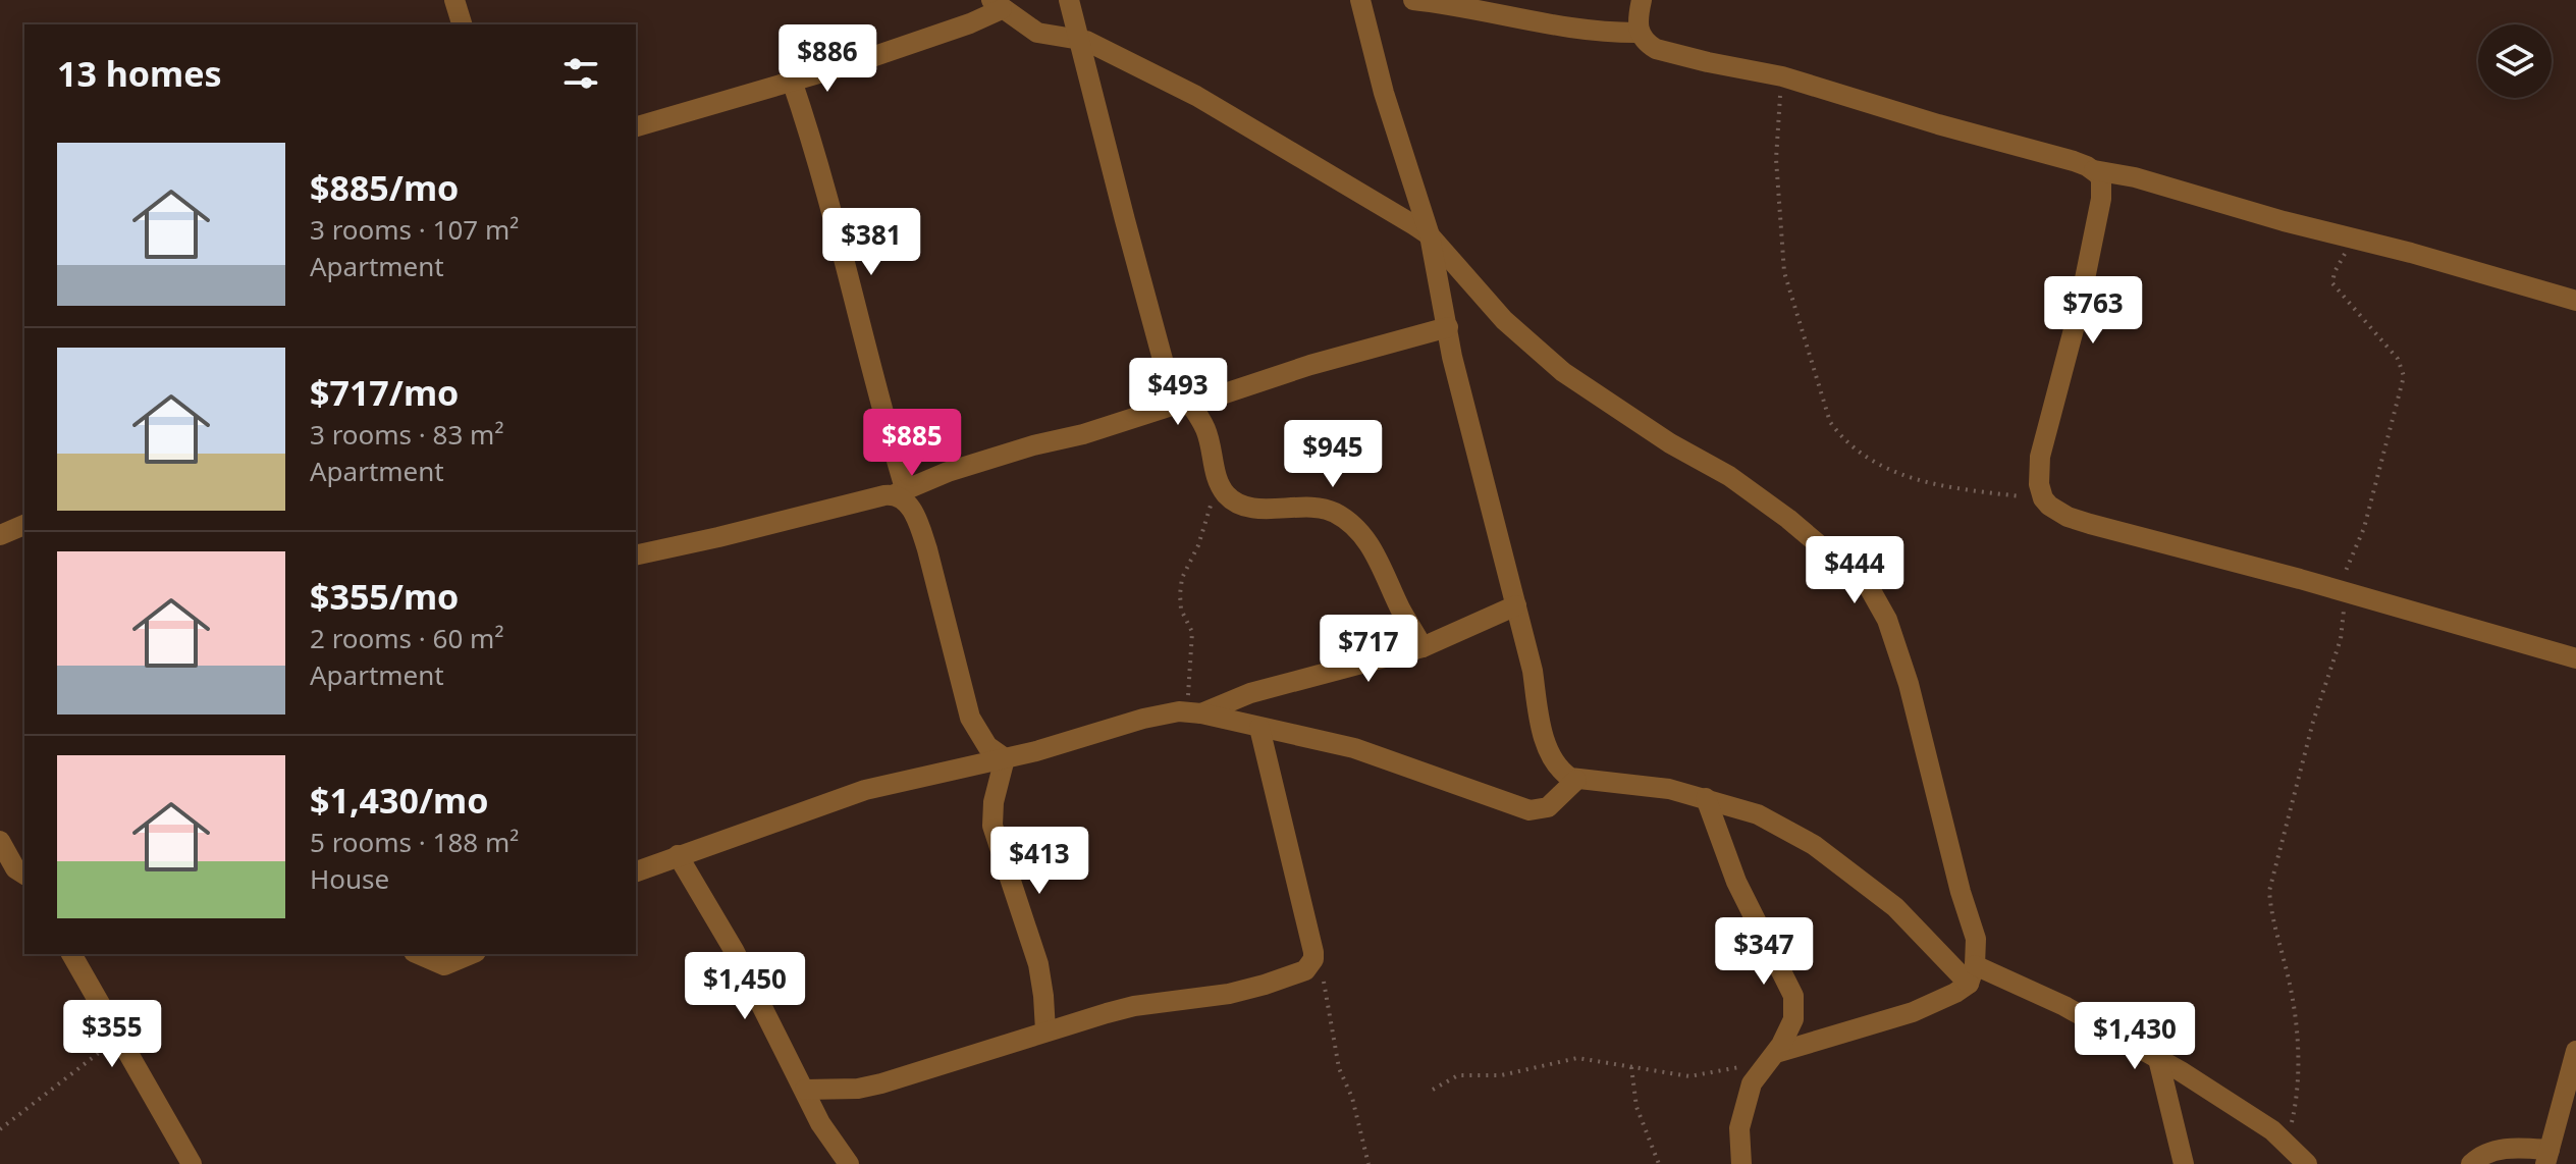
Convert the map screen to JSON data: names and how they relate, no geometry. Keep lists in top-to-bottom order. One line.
{"page":{"price":["$886","$381","$763","$493","$885","$945","$444","$717","$413","$347","$1,450","$355","$1,430"],"heading":"13 homes","list":[{"name":"$885/mo","note":"3 rooms · 107 m² · Apartment"},{"name":"$717/mo","note":"3 rooms · 83 m² · Apartment"},{"name":"$355/mo","note":"2 rooms · 60 m² · Apartment"},{"name":"$1,430/mo","note":"5 rooms · 188 m² · House"}]}}
